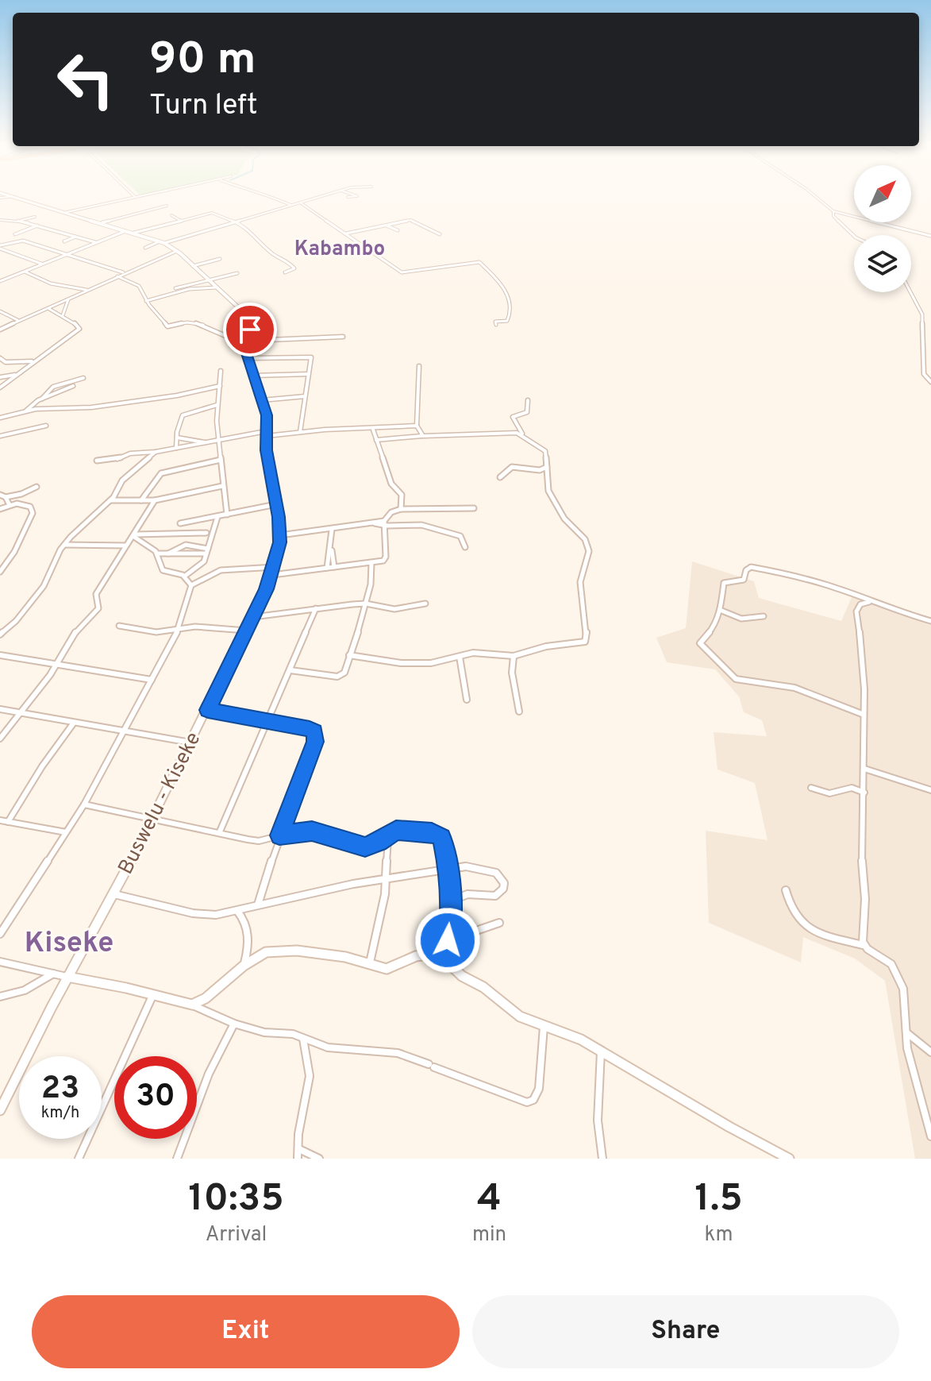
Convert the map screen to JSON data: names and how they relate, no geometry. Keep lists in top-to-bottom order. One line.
{"streets":{"main road":["Buswelu - Kiseke"]},"districts":["Kabambo","Kiseke"],"north":"top right","page":{"turn":["90 m","Turn left"],"speed":"23 km/h","limit":"30","eta":["10:35","Arrival","4","min","1.5","km"],"buttons":["Exit","Share"]}}
